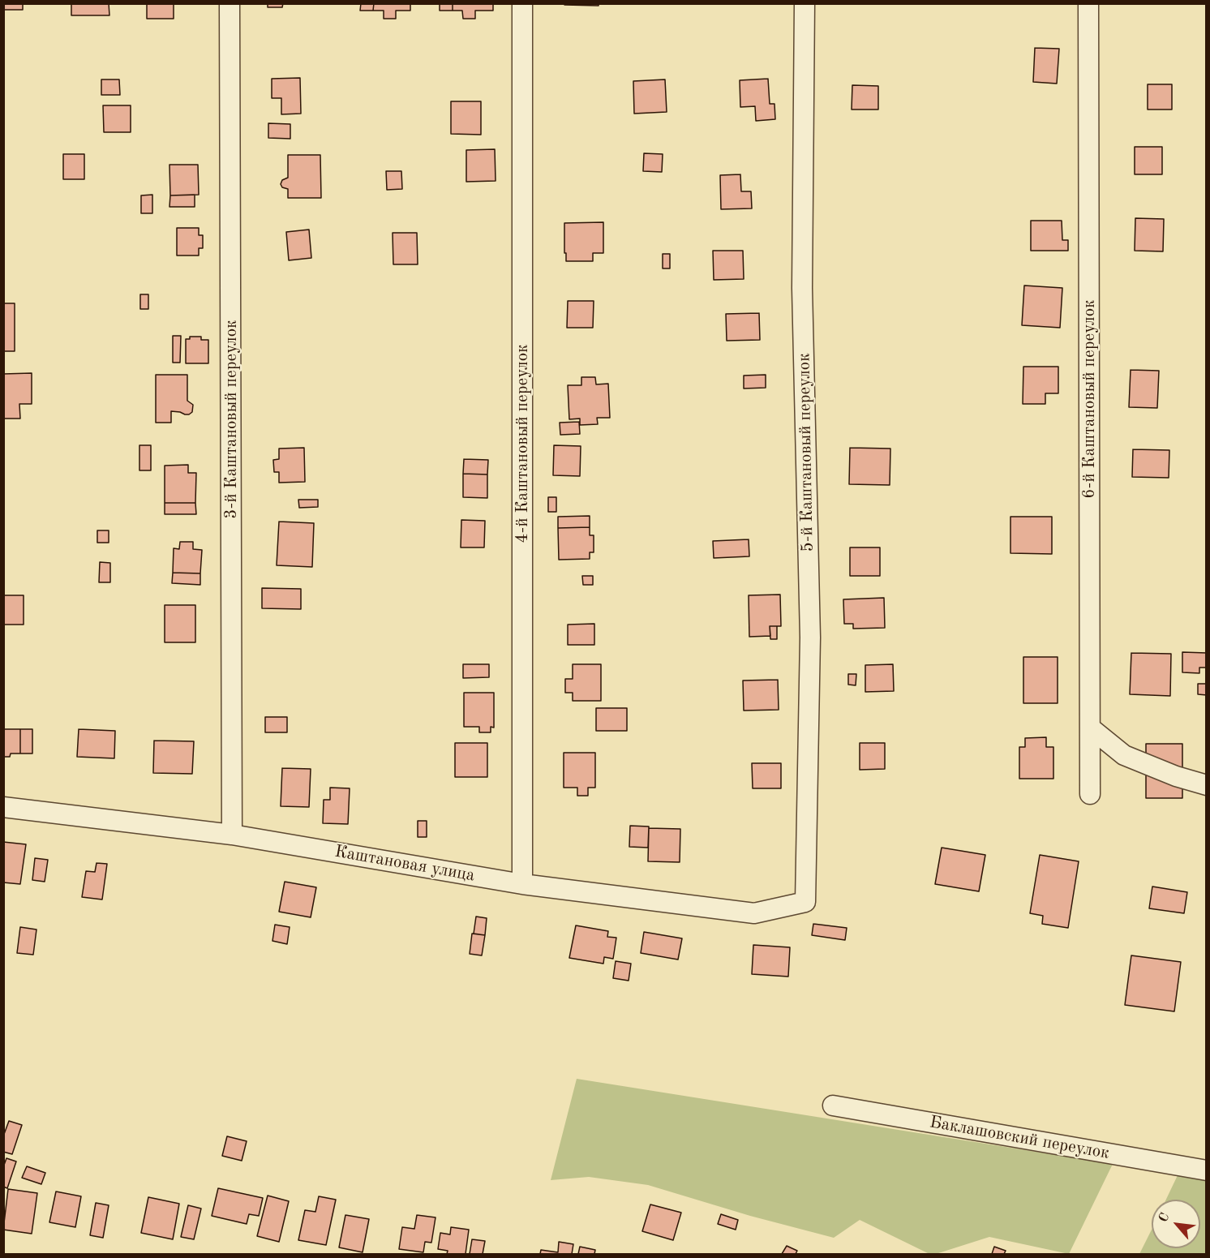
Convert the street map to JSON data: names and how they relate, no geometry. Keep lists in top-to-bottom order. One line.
{"streets":{"street":["6-й Каштановый переулок","3-й Каштановый переулок","4-й Каштановый переулок","5-й Каштановый переулок","Каштановая улица","Баклашовский переулок"]},"crossings":[["3-й Каштановый переулок","Каштановая улица"],["4-й Каштановый переулок","Каштановая улица"],["5-й Каштановый переулок","Каштановая улица"]],"north":"top left"}
